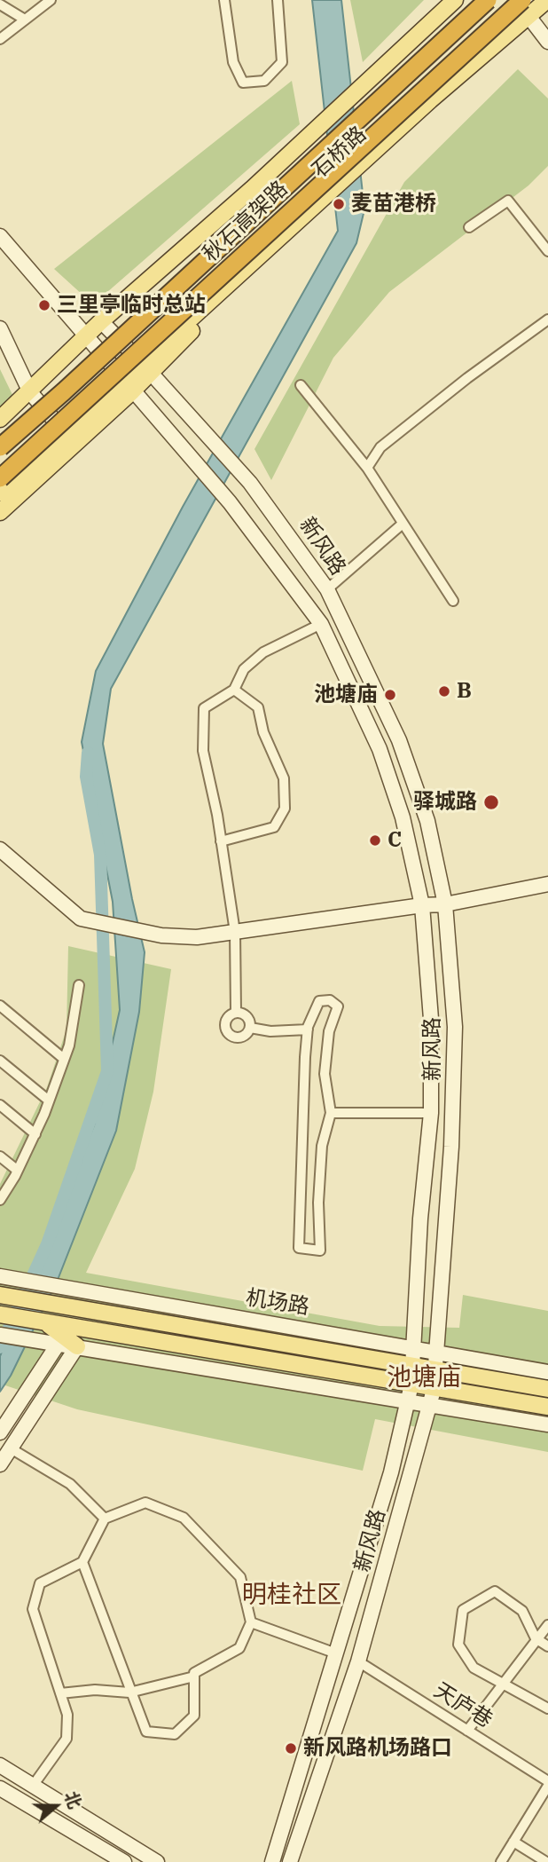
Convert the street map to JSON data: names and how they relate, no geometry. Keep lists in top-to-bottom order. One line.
{"streets":{"highway":["秋石高架路"],"main road":["石桥路","新风路","机场路"],"street":["天庐巷"]},"crossings":[["石桥路","秋石高架路"],["石桥路","新风路"],["新风路","机场路"],["新风路","天庐巷"]],"districts":["池塘庙","明桂社区"],"places":["麦苗港桥","三里亭临时总站","B","池塘庙","驿城路","C","新风路机场路口"],"north":"right"}
